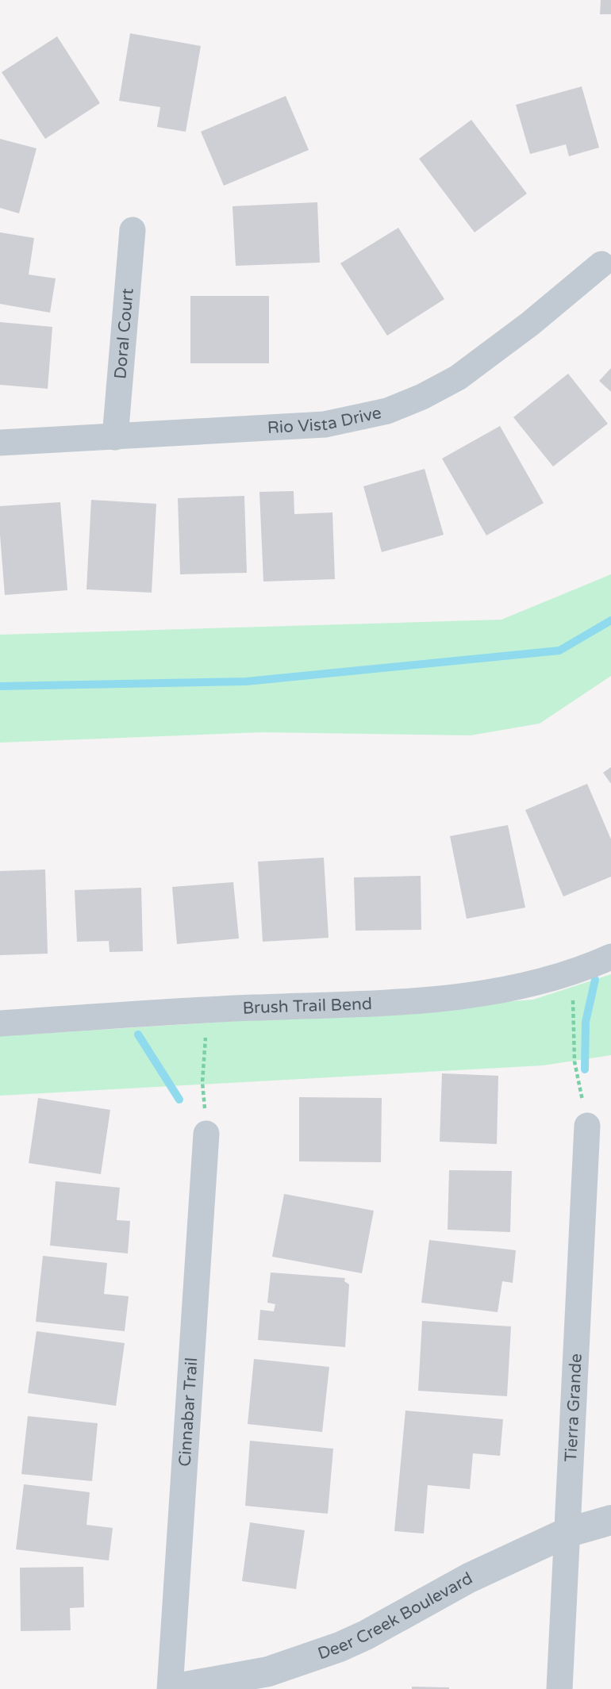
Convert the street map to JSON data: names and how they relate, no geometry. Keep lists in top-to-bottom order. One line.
{"streets":{"street":["Doral Court","Rio Vista Drive","Brush Trail Bend","Tierra Grande","Cinnabar Trail","Deer Creek Boulevard"]},"crossings":[["Doral Court","Rio Vista Drive"],["Tierra Grande","Deer Creek Boulevard"],["Cinnabar Trail","Deer Creek Boulevard"]]}
